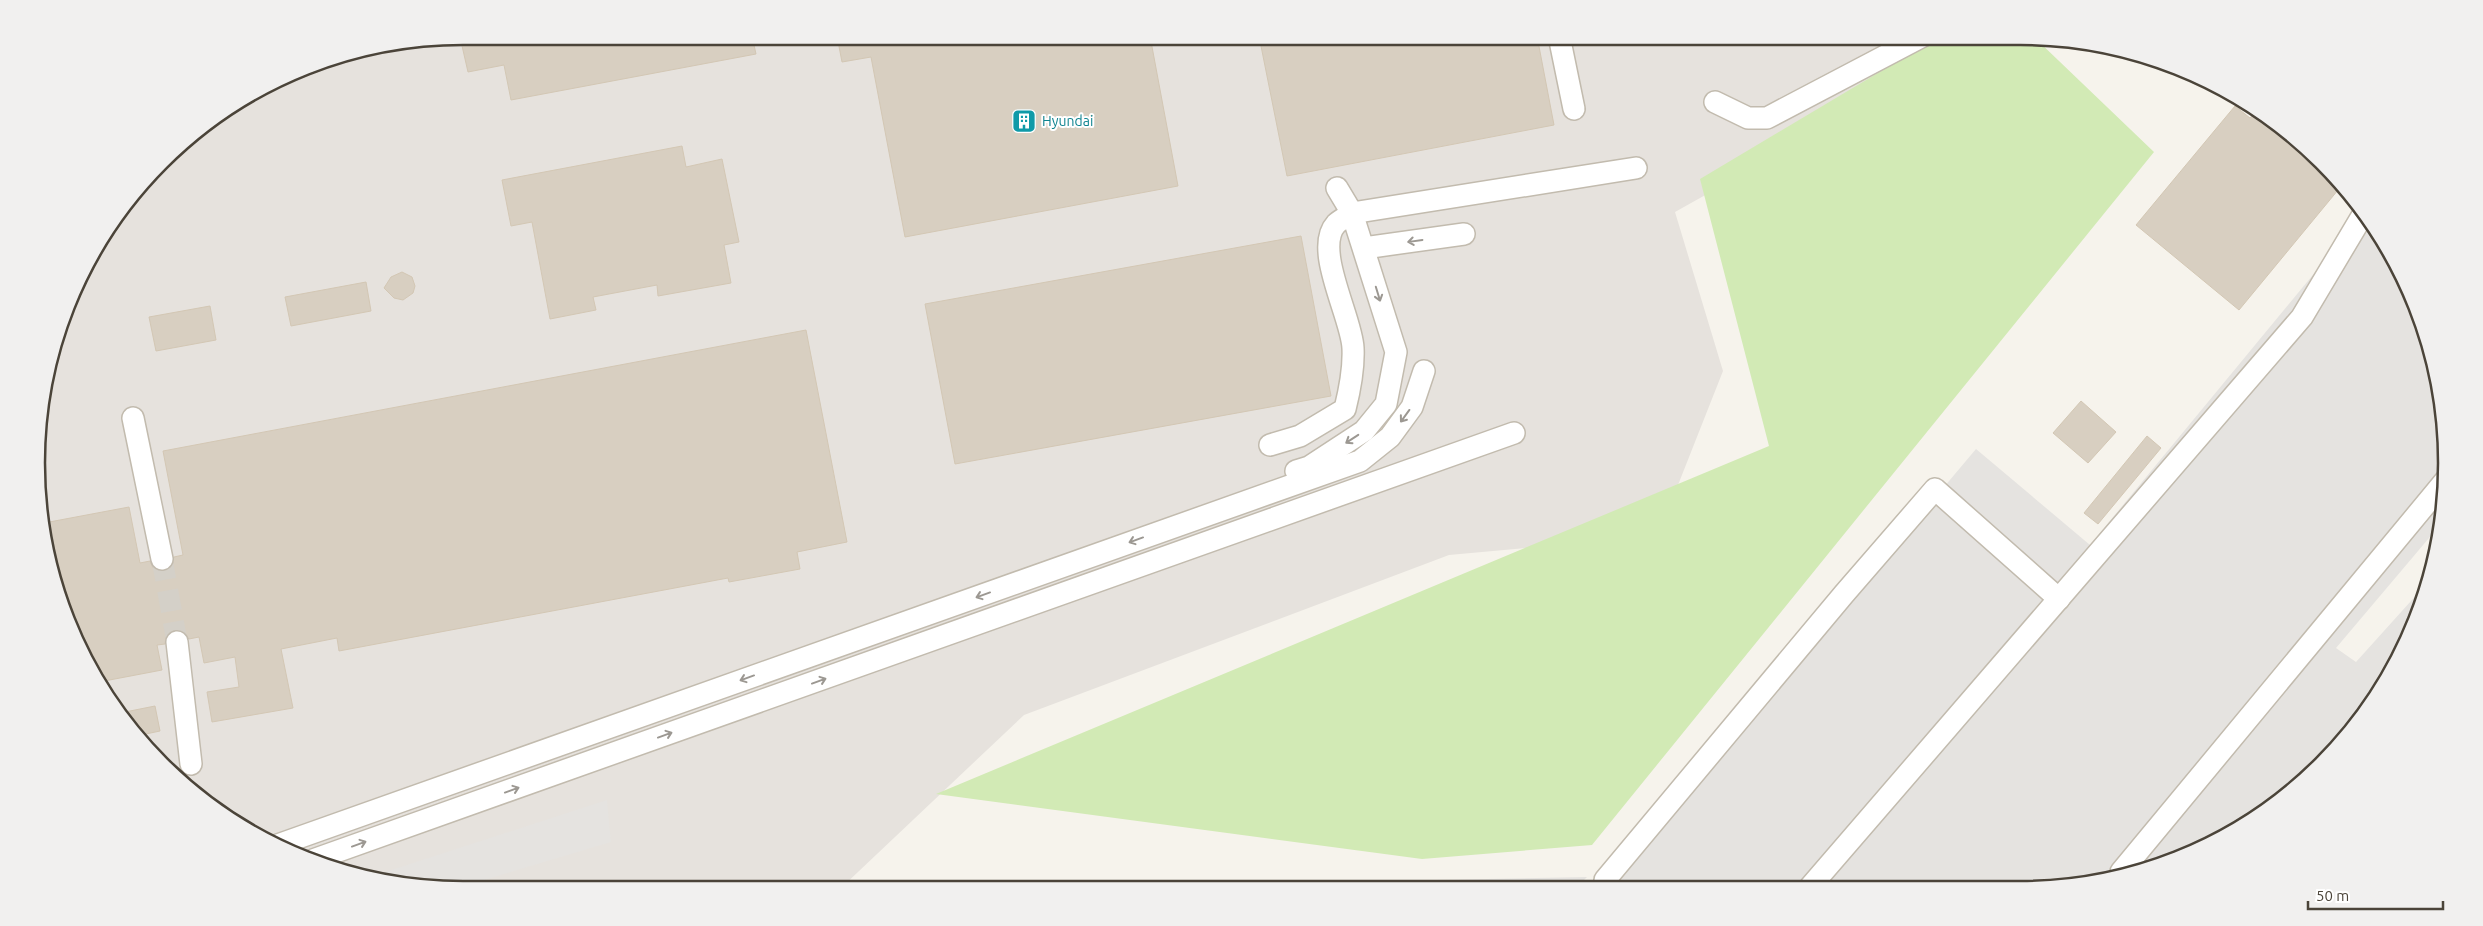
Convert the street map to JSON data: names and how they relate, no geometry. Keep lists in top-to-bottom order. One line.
{"places":{"building":["Hyundai"]},"scale_bar":"50 m"}
